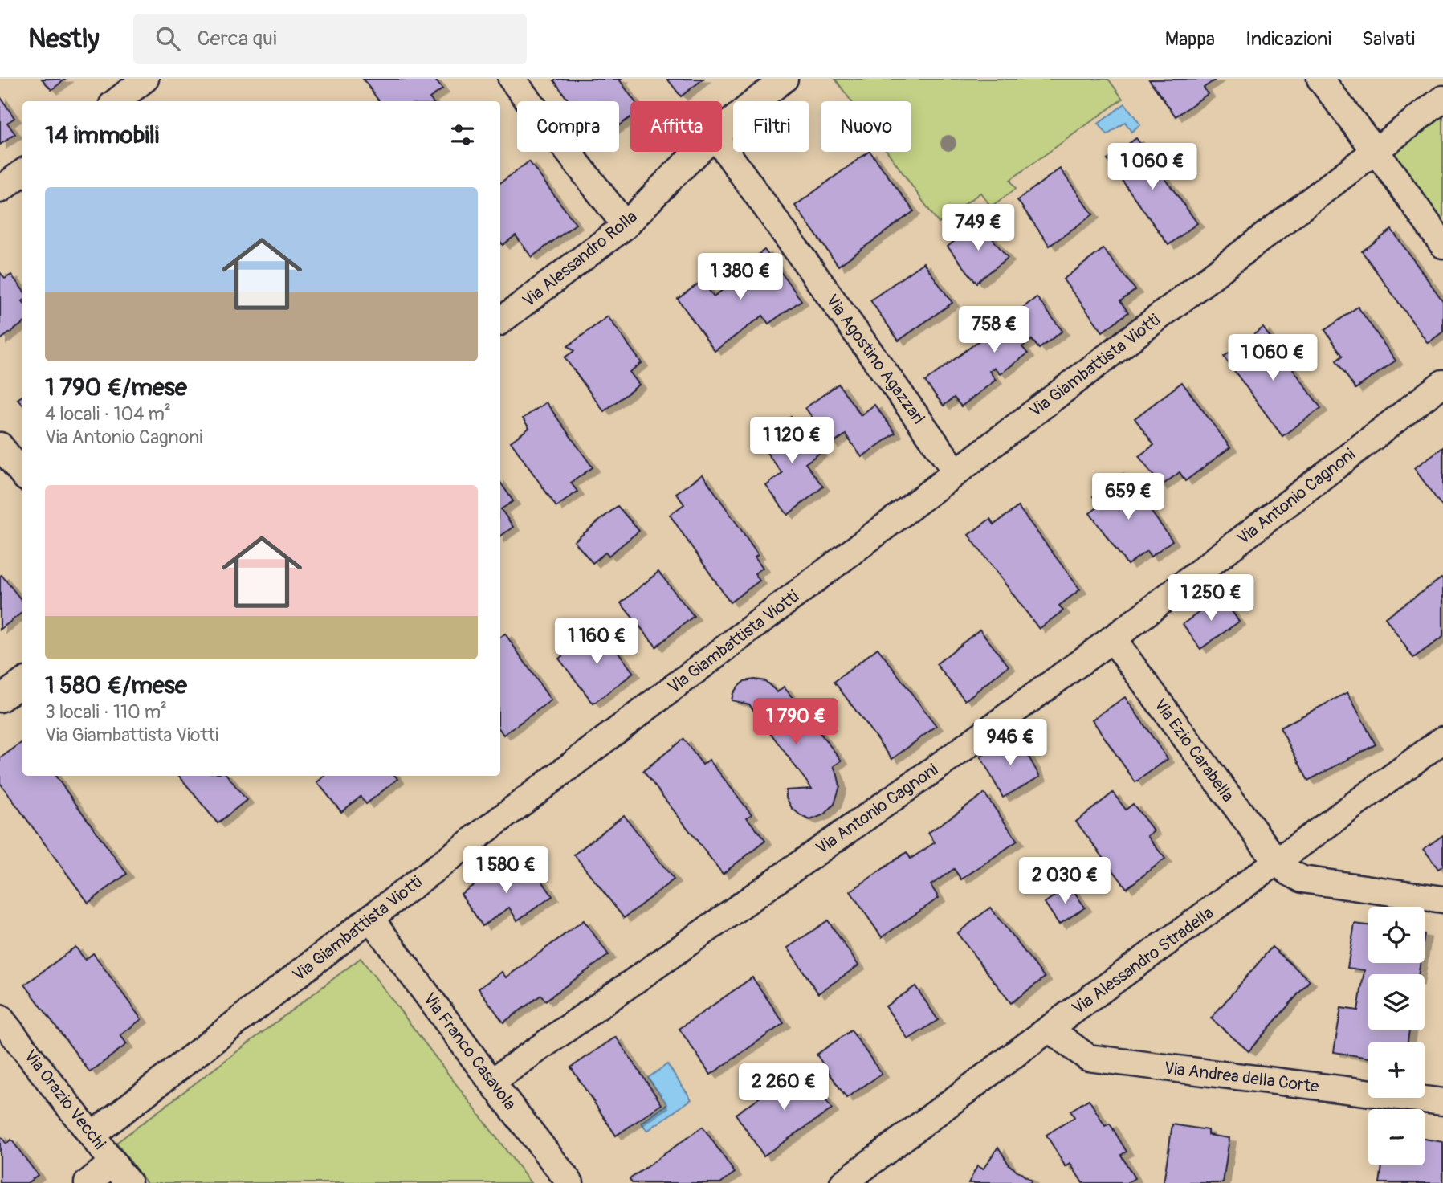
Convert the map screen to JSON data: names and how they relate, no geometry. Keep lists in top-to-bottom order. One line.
{"streets":{"street":["Via Alessandro Rolla","Via Agostino Agazzari","Via Giambattista Viotti","Via Antonio Cagnoni","Via Ezio Carabella","Via Alessandro Stradella","Via Franco Casavola","Via Andrea della Corte","Via Orazio Vecchi"]},"crossings":[["Via Agostino Agazzari","Via Giambattista Viotti"],["Via Giambattista Viotti","Via Franco Casavola"],["Via Giambattista Viotti","Via Orazio Vecchi"],["Via Antonio Cagnoni","Via Ezio Carabella"],["Via Antonio Cagnoni","Via Franco Casavola"],["Via Ezio Carabella","Via Alessandro Stradella"],["Via Alessandro Stradella","Via Andrea della Corte"]],"page":{"header":"Nestly","search":"Cerca qui","nav":["Mappa","Indicazioni","Salvati"],"chip":["Compra","Affitta","Filtri","Nuovo"],"heading":"14 immobili","price":["1 060 €","749 €","1 380 €","758 €","1 060 €","1 120 €","659 €","1 250 €","1 160 €","1 790 €","946 €","1 580 €","2 030 €","2 260 €"],"list":[{"name":"1 790 €/mese","note":"4 locali · 104 m² · Via Antonio Cagnoni"},{"name":"1 580 €/mese","note":"3 locali · 110 m² · Via Giambattista Viotti"}],"map_buttons":["+","−"]}}
